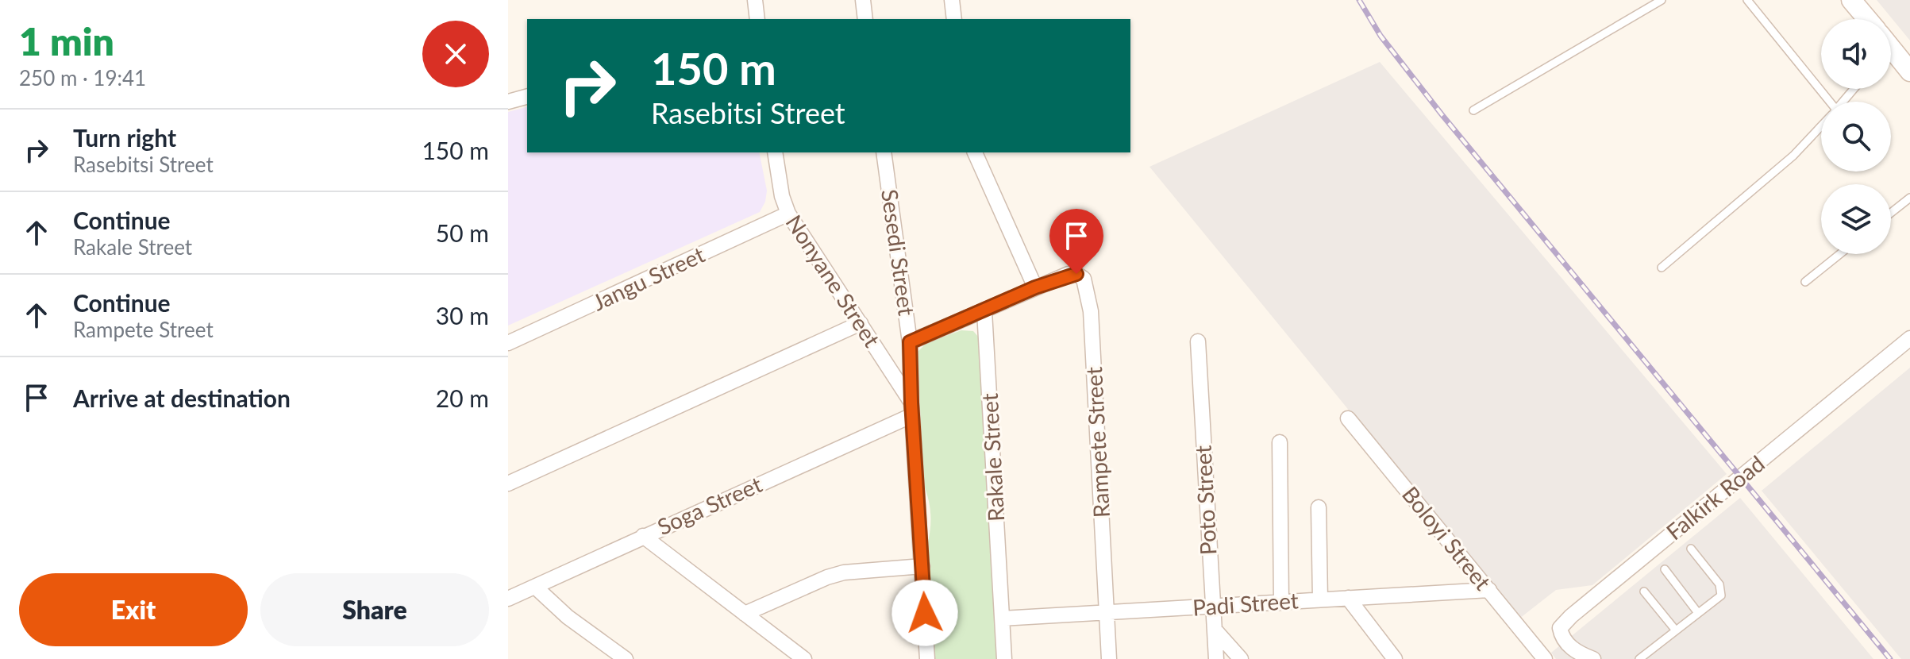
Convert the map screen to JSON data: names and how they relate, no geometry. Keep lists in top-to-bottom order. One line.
{"streets":{"street":["Sesedi Street","Jangu Street","Nonyane Street","Rampete Street","Rakale Street","Falkirk Road","Poto Street","Soga Street","Boloyi Street","Padi Street"]},"crossings":[["Sesedi Street","Nonyane Street"],["Sesedi Street","Soga Street"],["Jangu Street","Nonyane Street"],["Nonyane Street","Soga Street"],["Rampete Street","Padi Street"],["Rakale Street","Padi Street"],["Poto Street","Padi Street"],["Boloyi Street","Padi Street"]],"page":{"heading":["1 min","250 m · 19:41"],"turn":["150 m","Rasebitsi Street"],"list":[{"name":"Turn right","note":"Rasebitsi Street","value":"150 m"},{"name":"Continue","note":"Rakale Street","value":"50 m"},{"name":"Continue","note":"Rampete Street","value":"30 m"},{"name":"Arrive at destination","value":"20 m"}],"buttons":["Exit","Share"]}}
